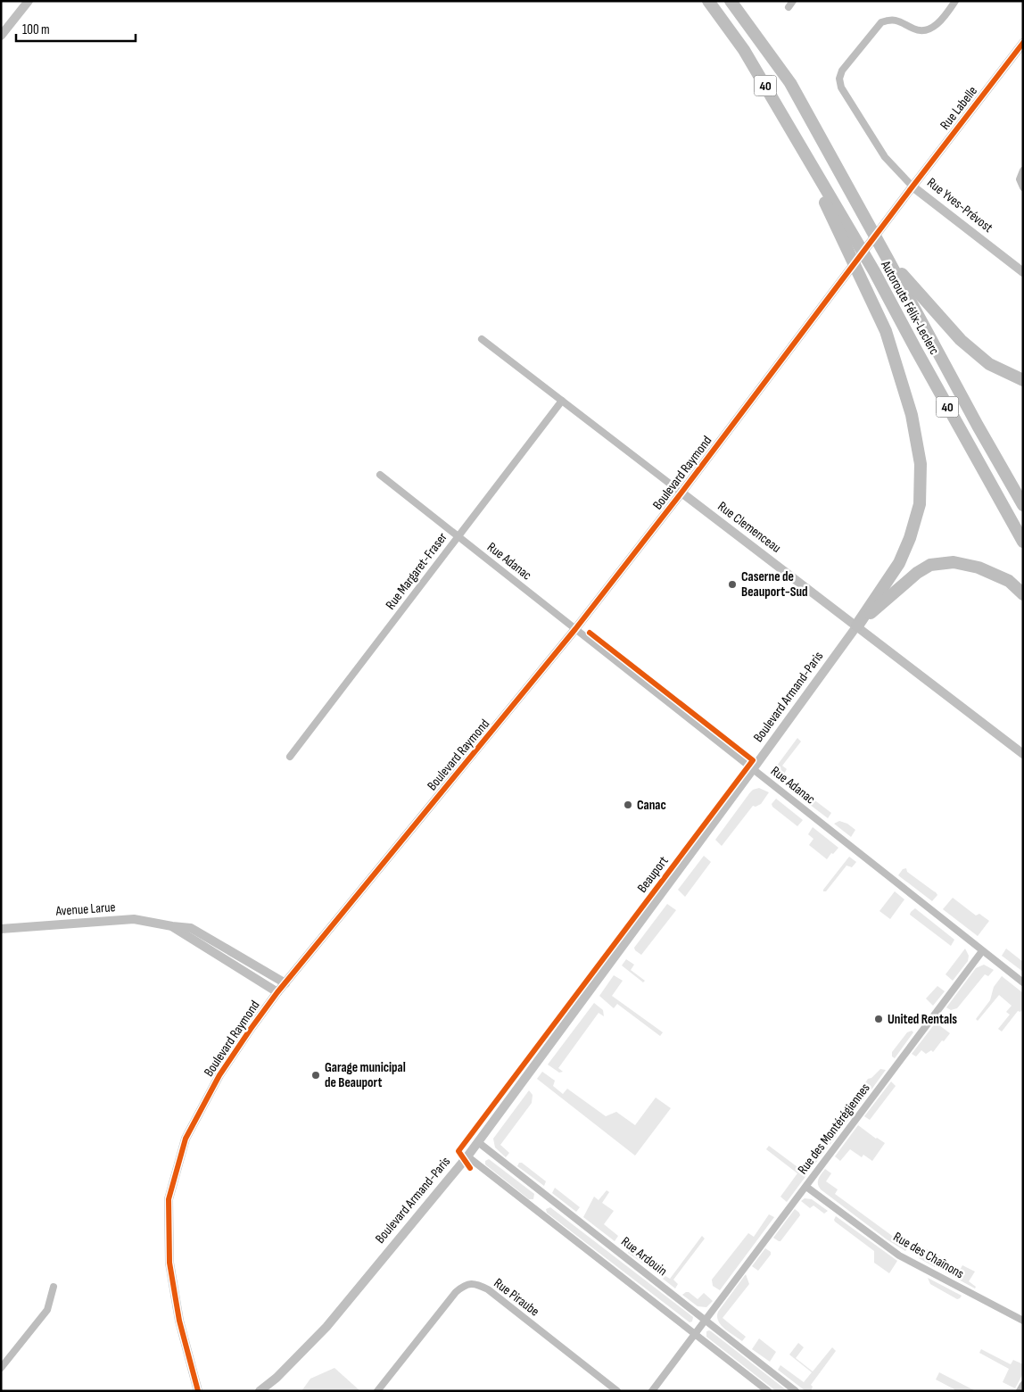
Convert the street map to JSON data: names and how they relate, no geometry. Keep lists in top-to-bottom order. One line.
{"streets":{"highway":["40","Autoroute Félix-Leclerc"],"street":["Rue Labelle","Rue Yves-Prévost","Boulevard Raymond","Rue Clemenceau","Rue Adanac","Rue Margaret-Fraser","Boulevard Armand-Paris","Avenue Larue","Rue des Montérégiennes","Rue des Chaînons","Rue Ardouin","Rue Piraube"],"cycle path":["Beauport"]},"crossings":[["40","Autoroute Félix-Leclerc"],["Rue Labelle","Rue Yves-Prévost"],["Rue Labelle","Boulevard Raymond"],["Rue Yves-Prévost","Boulevard Raymond"],["Boulevard Raymond","Rue Clemenceau"],["Boulevard Raymond","Rue Adanac"],["Boulevard Raymond","Avenue Larue"],["Rue Clemenceau","Rue Margaret-Fraser"],["Rue Clemenceau","Boulevard Armand-Paris"],["Rue Adanac","Rue Margaret-Fraser"],["Rue Adanac","Boulevard Armand-Paris"],["Rue Adanac","Rue des Montérégiennes"],["Boulevard Armand-Paris","Rue Ardouin"],["Rue des Montérégiennes","Rue des Chaînons"],["Rue des Montérégiennes","Rue Ardouin"]],"places":["Caserne de Beauport-Sud","Canac","United Rentals","Garage municipal de Beauport"],"scale_bar":"100 m"}
